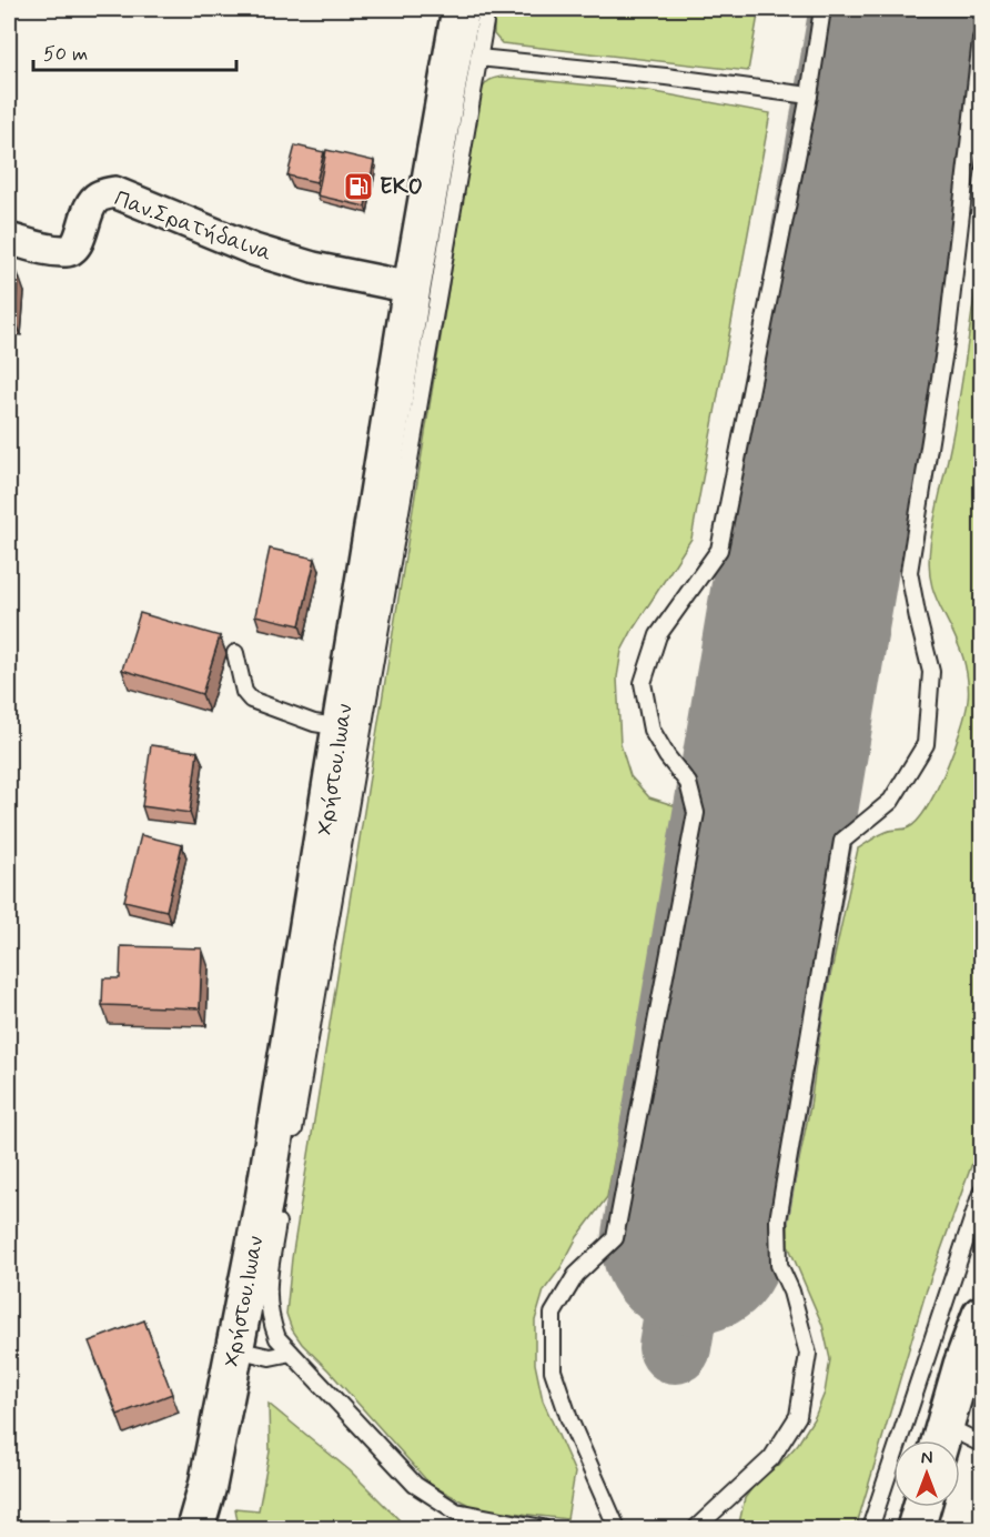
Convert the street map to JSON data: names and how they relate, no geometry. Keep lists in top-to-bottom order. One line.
{"streets":{"street":["Παν.Σρατήδαινα","Χρήστου.Ιωαν"]},"crossings":[["Παν.Σρατήδαινα","Χρήστου.Ιωαν"]],"places":{"fuel station":["EKO"]},"scale_bar":"50 m","north":"top"}
